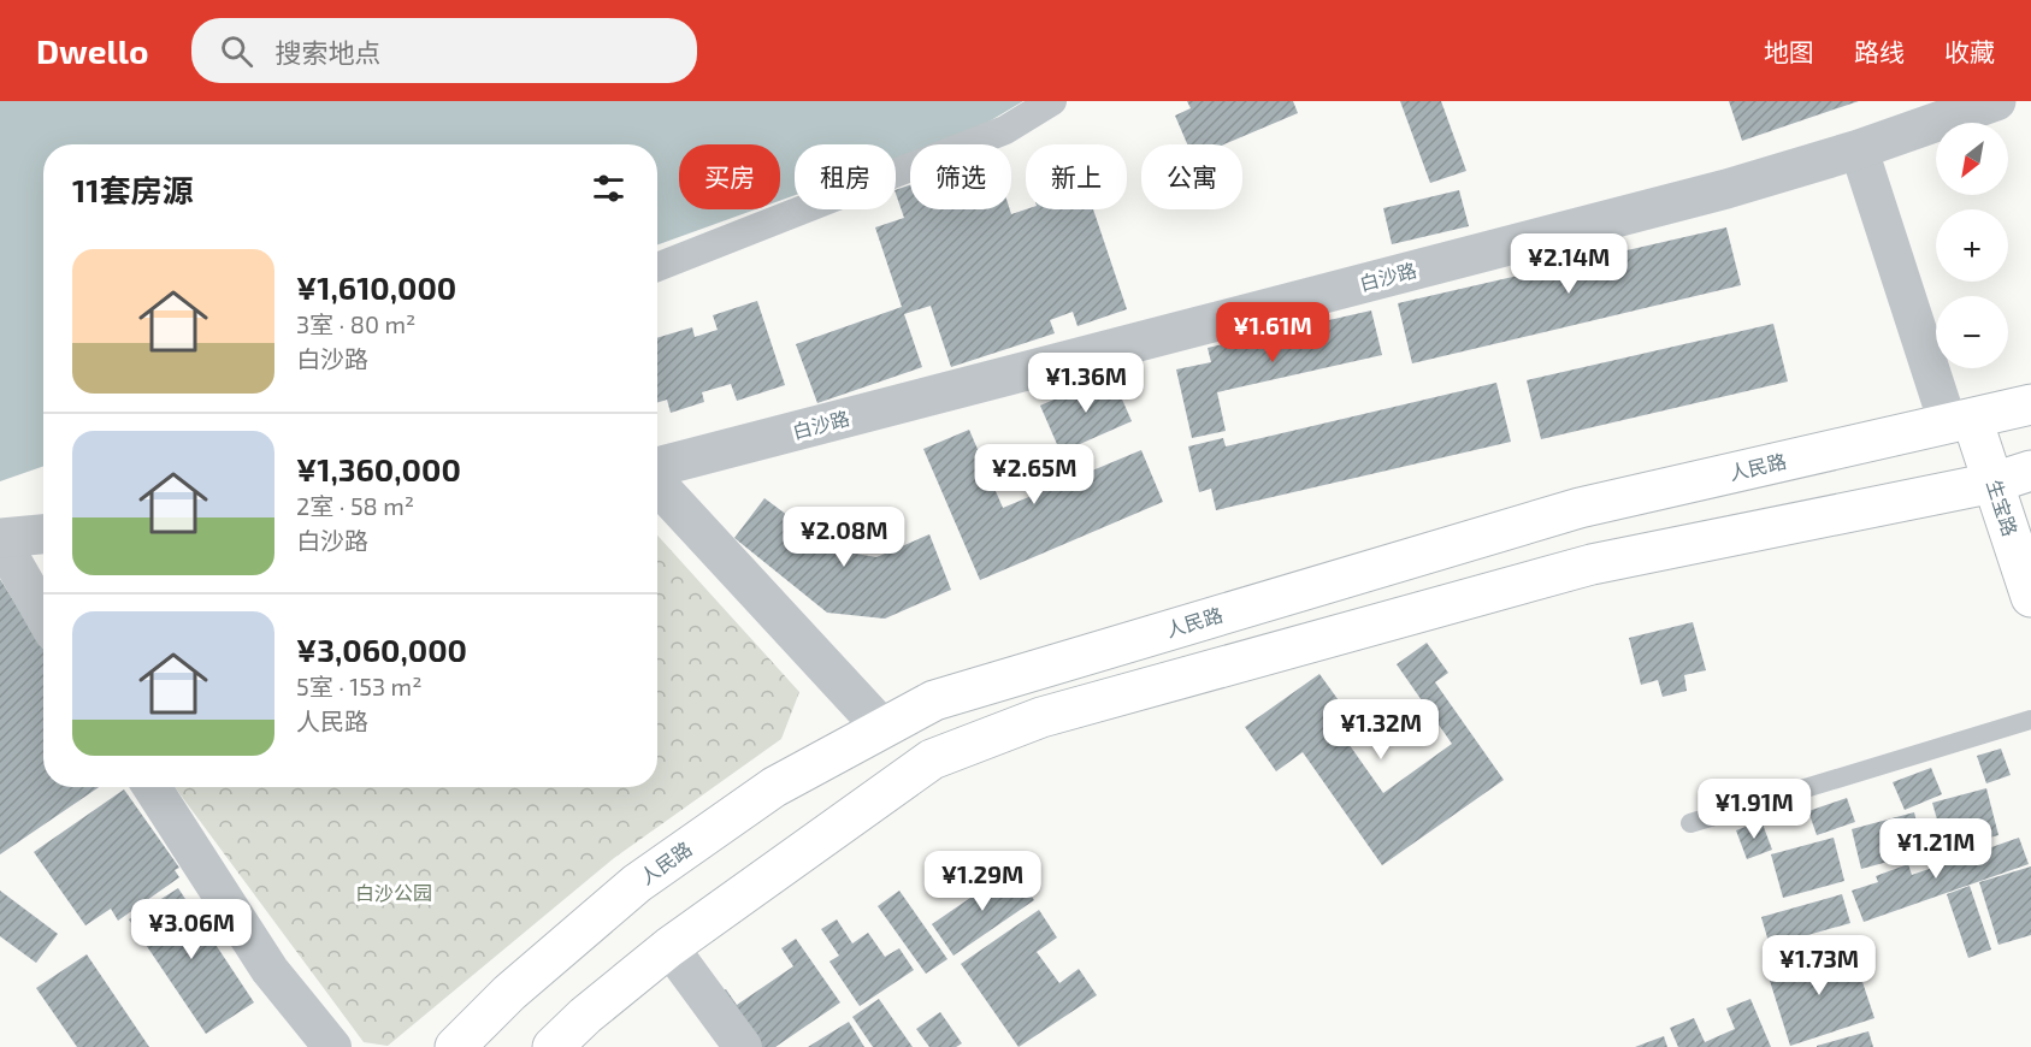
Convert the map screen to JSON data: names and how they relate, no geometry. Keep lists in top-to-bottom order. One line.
{"streets":{"main road":["人民路","生宝路"],"street":["白沙路"]},"crossings":[["人民路","生宝路"]],"parks":["白沙公园"],"north":"bottom left","page":{"header":"Dwello","search":"搜索地点","nav":["地图","路线","收藏"],"map_buttons":["+","−"],"chip":["买房","租房","筛选","新上","公寓"],"heading":"11套房源","list":[{"name":"¥1,610,000","note":"3室 · 80 m² · 白沙路"},{"name":"¥1,360,000","note":"2室 · 58 m² · 白沙路"},{"name":"¥3,060,000","note":"5室 · 153 m² · 人民路"}],"price":["¥2.14M","¥1.61M","¥1.36M","¥2.65M","¥2.08M","¥1.32M","¥1.91M","¥1.21M","¥1.29M","¥3.06M","¥1.73M"]}}
